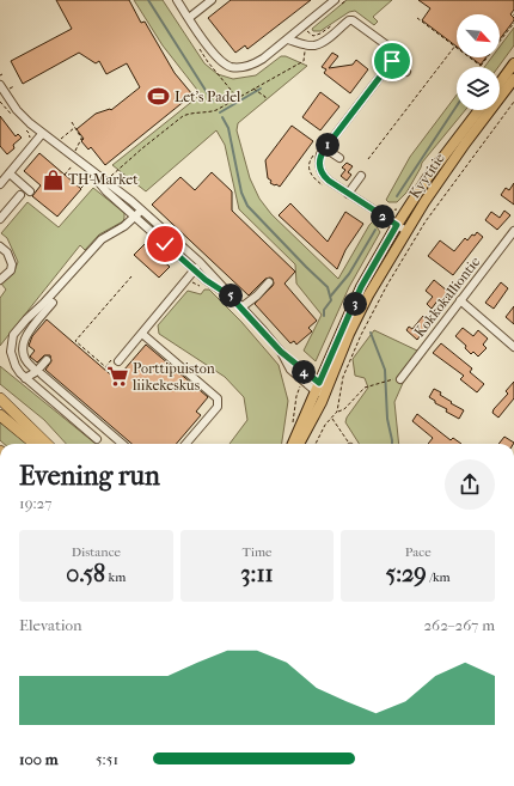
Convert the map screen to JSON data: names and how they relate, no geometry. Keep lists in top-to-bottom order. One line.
{"streets":{"main road":["Kyytitie"],"street":["Kokkokalliontie"]},"places":{"sports":["Let's Padel"],"shop":["TH-Market"],"supermarket":["Porttipuiston liikekeskus"]},"north":"bottom right","page":{"pins":["1","2","5","3","4"],"heading":["Evening run","19:27"],"stats":[["Distance","0.58 km"],["Time","3:11"],["Pace","5:29 /km"]],"chart":["Elevation","262–267 m"],"list":[{"name":"100 m","note":"5:51"}]}}
